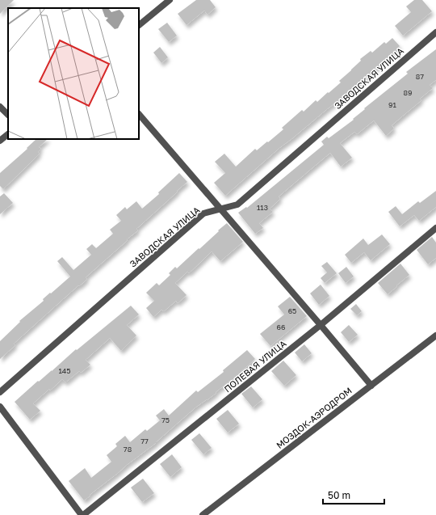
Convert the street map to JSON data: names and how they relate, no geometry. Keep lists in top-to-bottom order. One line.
{"streets":{"street":["ЗАВОДСКАЯ УЛИЦА","ПОЛЕВАЯ УЛИЦА","МОЗДОК-АЭРОДРОМ"]},"house_numbers":["87","89","91","113","65","66","145","75","77","78"],"scale_bar":"50 m"}
